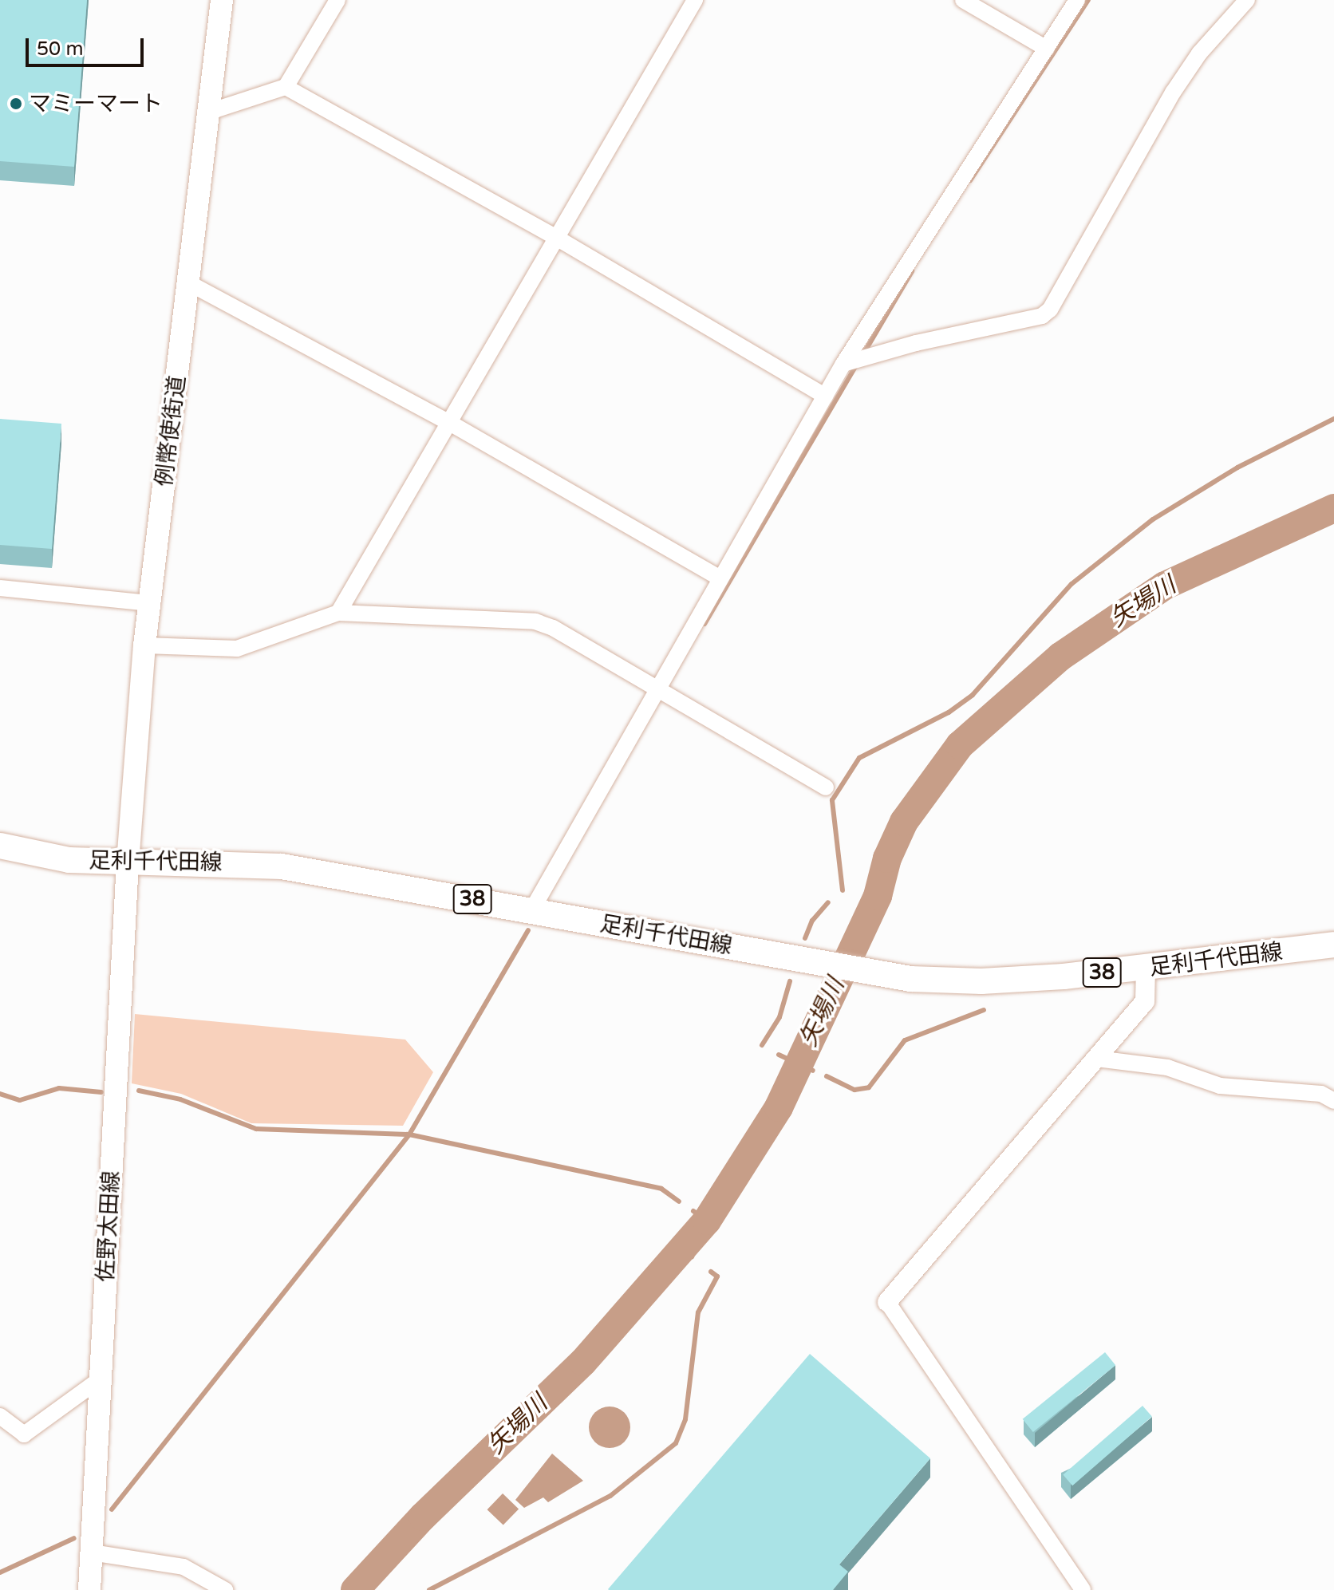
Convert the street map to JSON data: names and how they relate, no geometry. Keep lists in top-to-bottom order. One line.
{"streets":{"main road":["例幣使街道","足利千代田線","38","佐野太田線"]},"crossings":[["例幣使街道","足利千代田線"],["例幣使街道","佐野太田線"],["足利千代田線","佐野太田線"]],"water":["矢場川"],"places":["マミーマート"],"scale_bar":"50 m"}
